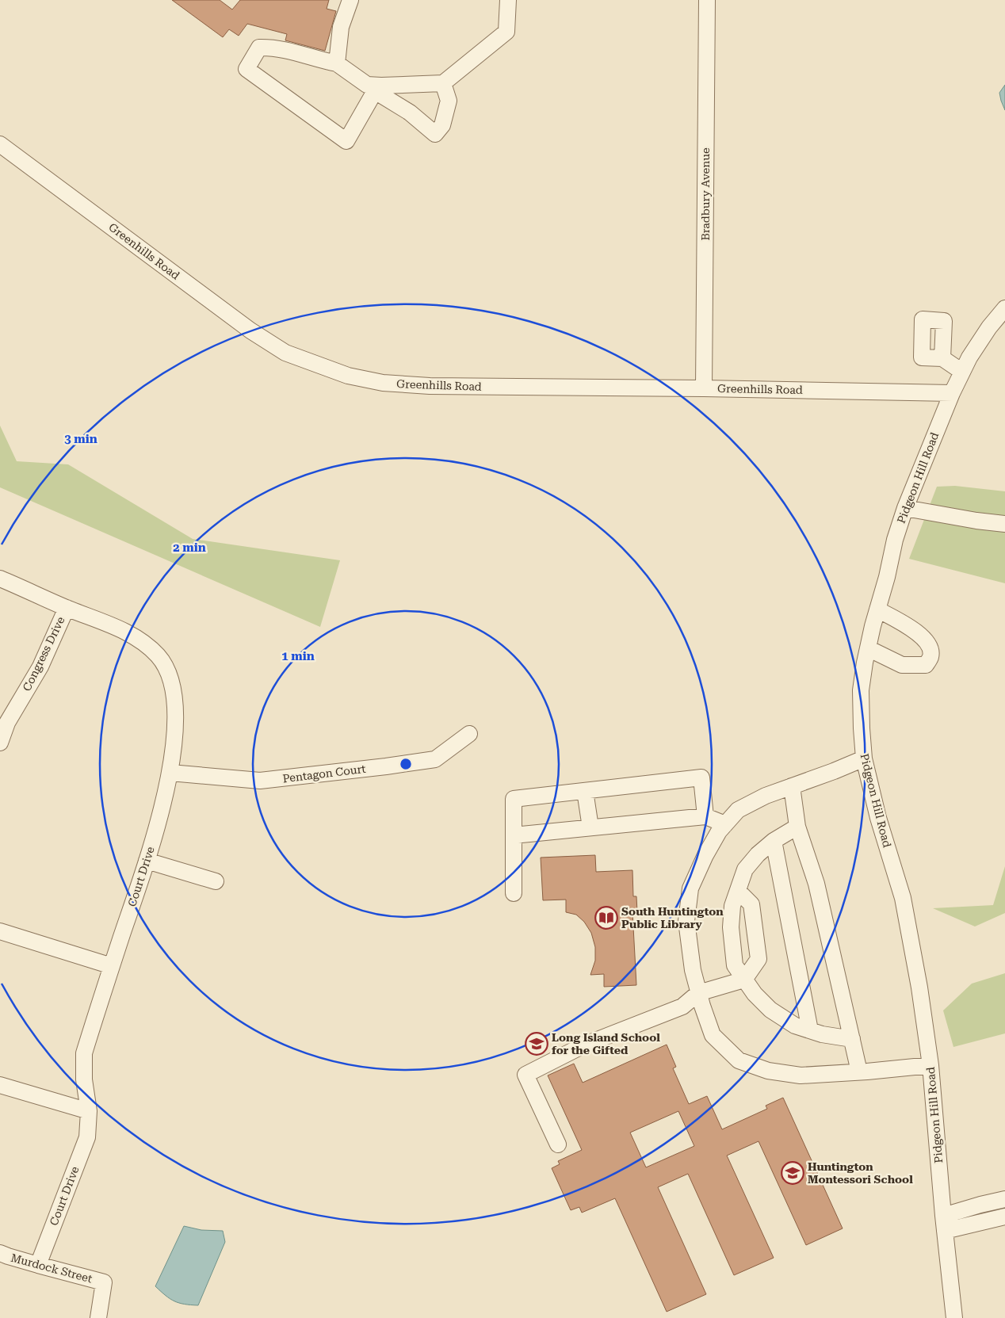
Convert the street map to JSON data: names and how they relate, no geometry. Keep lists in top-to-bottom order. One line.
{"streets":{"street":["Bradbury Avenue","Greenhills Road","Pidgeon Hill Road","Congress Drive","Pentagon Court","Court Drive","Murdock Street"]},"crossings":[["Bradbury Avenue","Greenhills Road"],["Greenhills Road","Pidgeon Hill Road"],["Congress Drive","Court Drive"],["Pentagon Court","Court Drive"],["Court Drive","Murdock Street"]],"places":{"library":["South Huntington Public Library"],"school or university":["Long Island School for the Gifted","Huntington Montessori School"]},"rings":["3 min","2 min","1 min"]}
